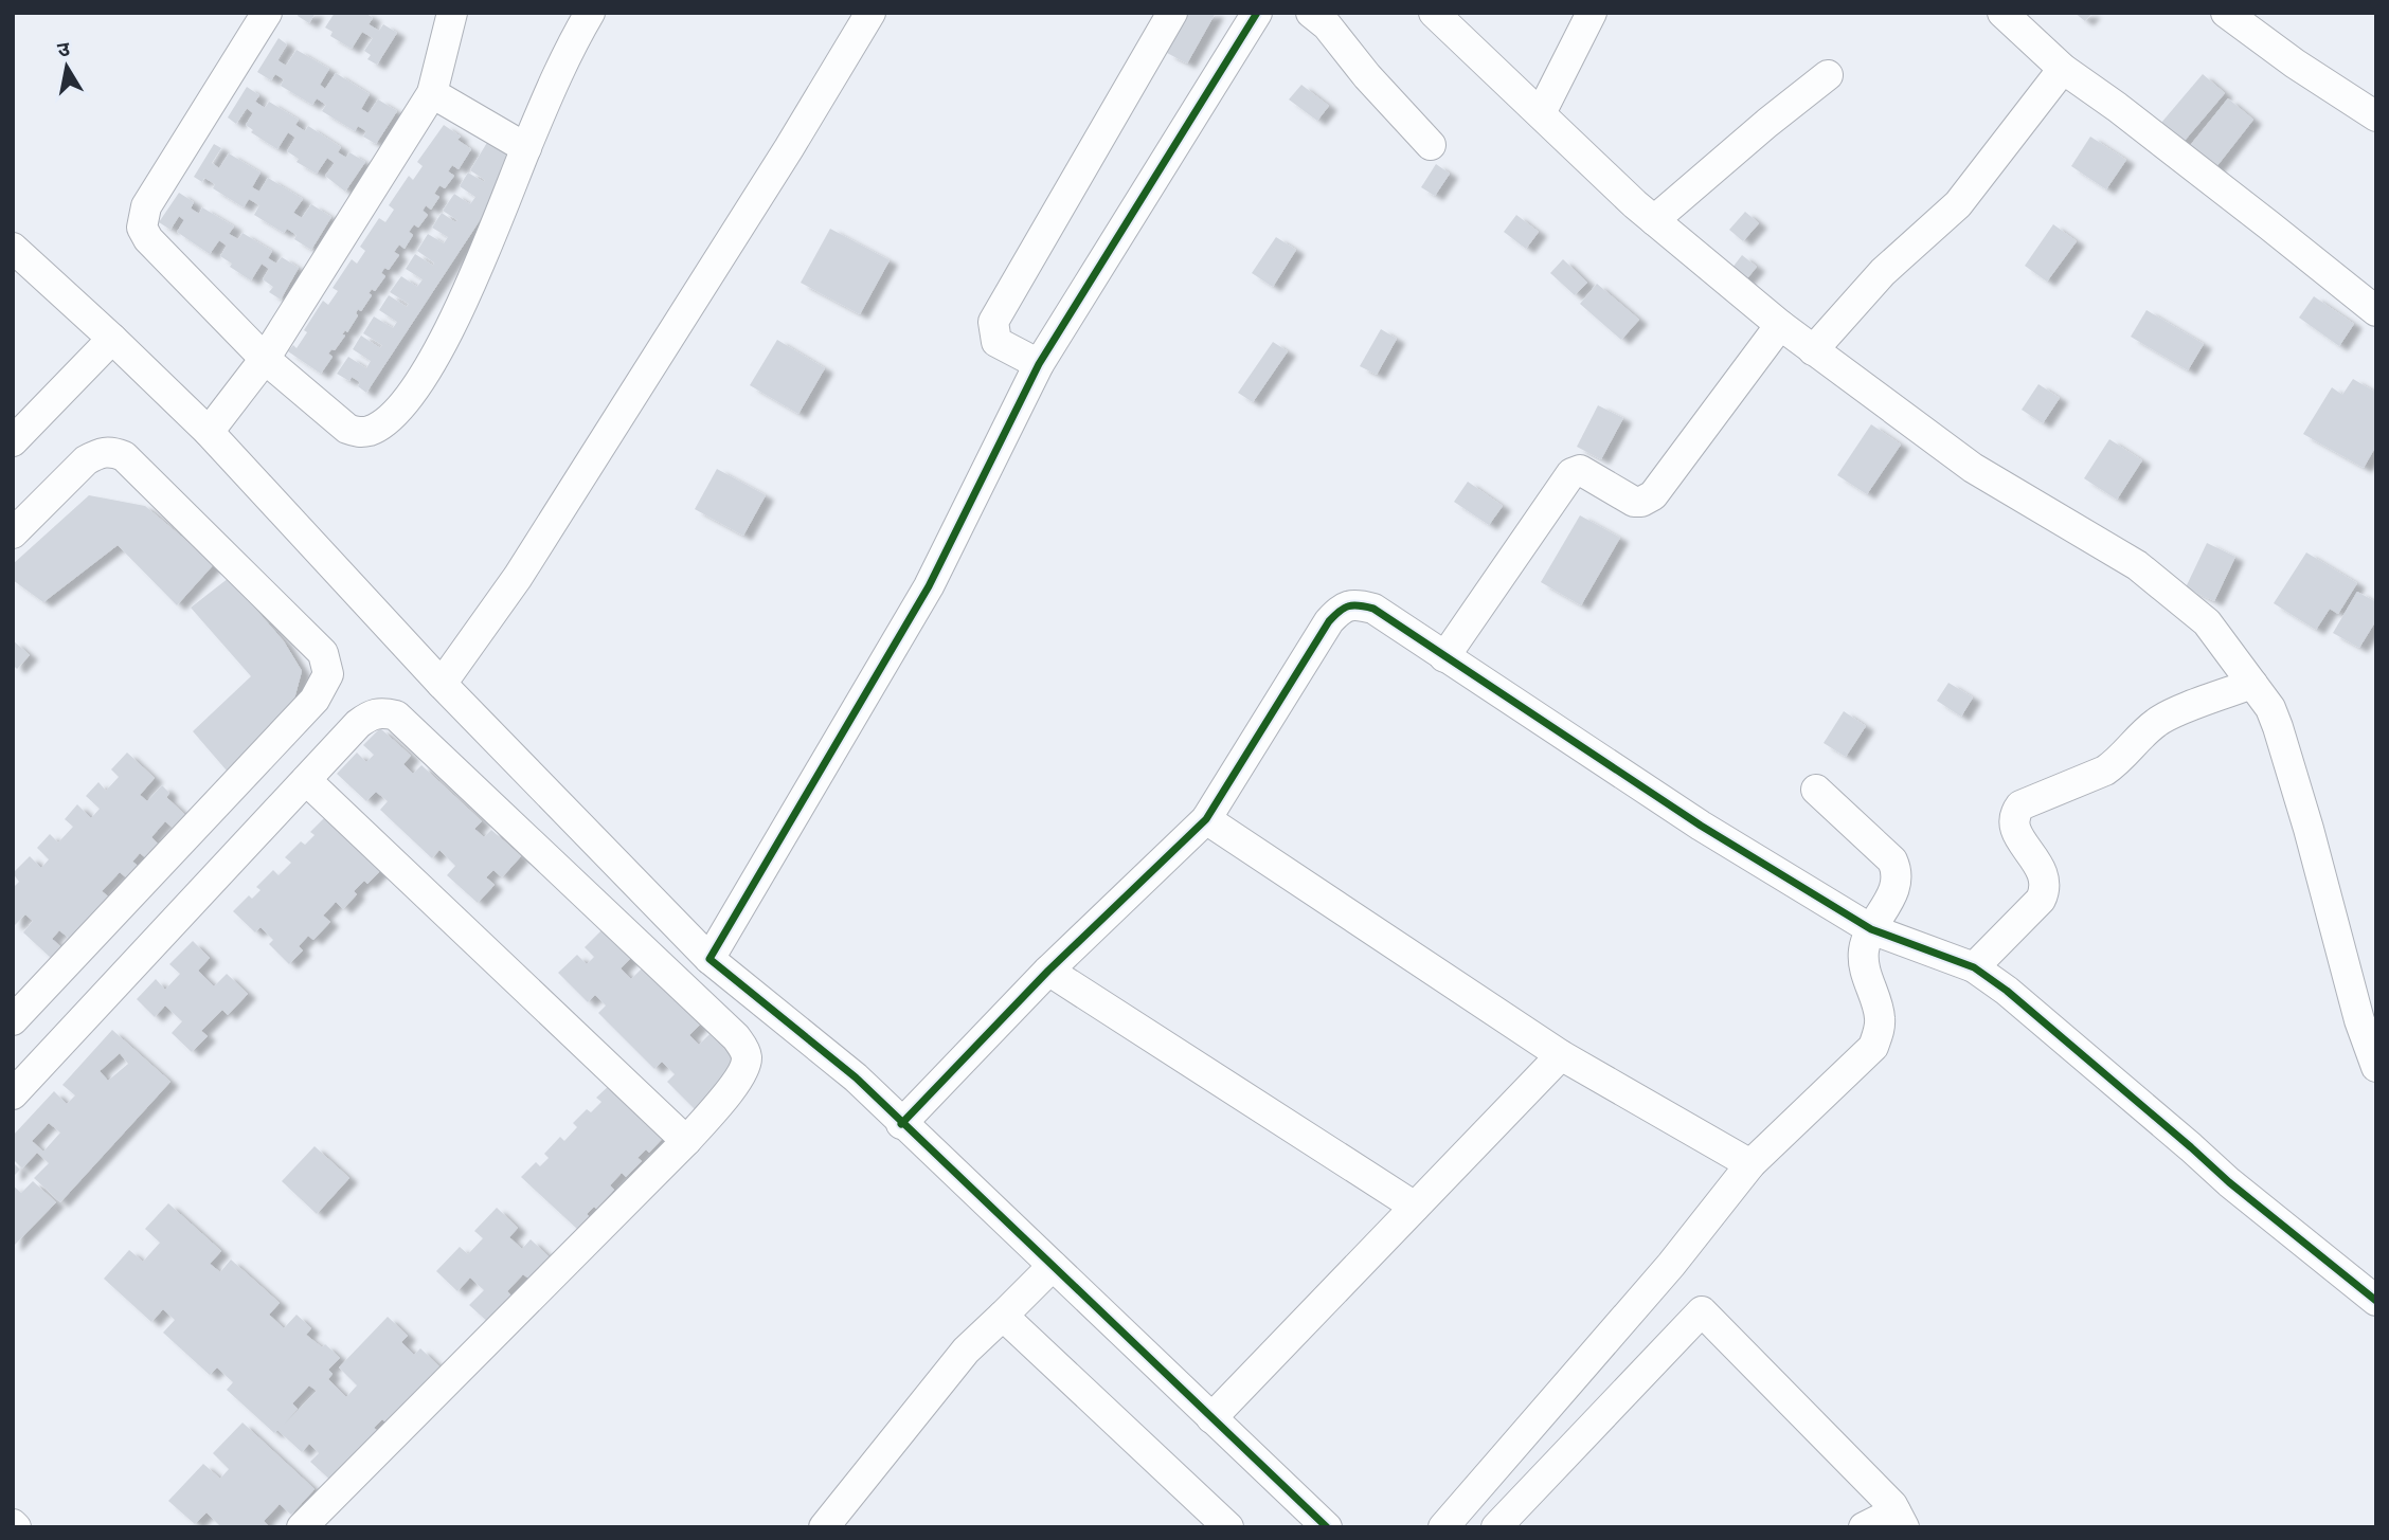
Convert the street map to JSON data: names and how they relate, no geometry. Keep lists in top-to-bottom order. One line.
{"north":"top"}
